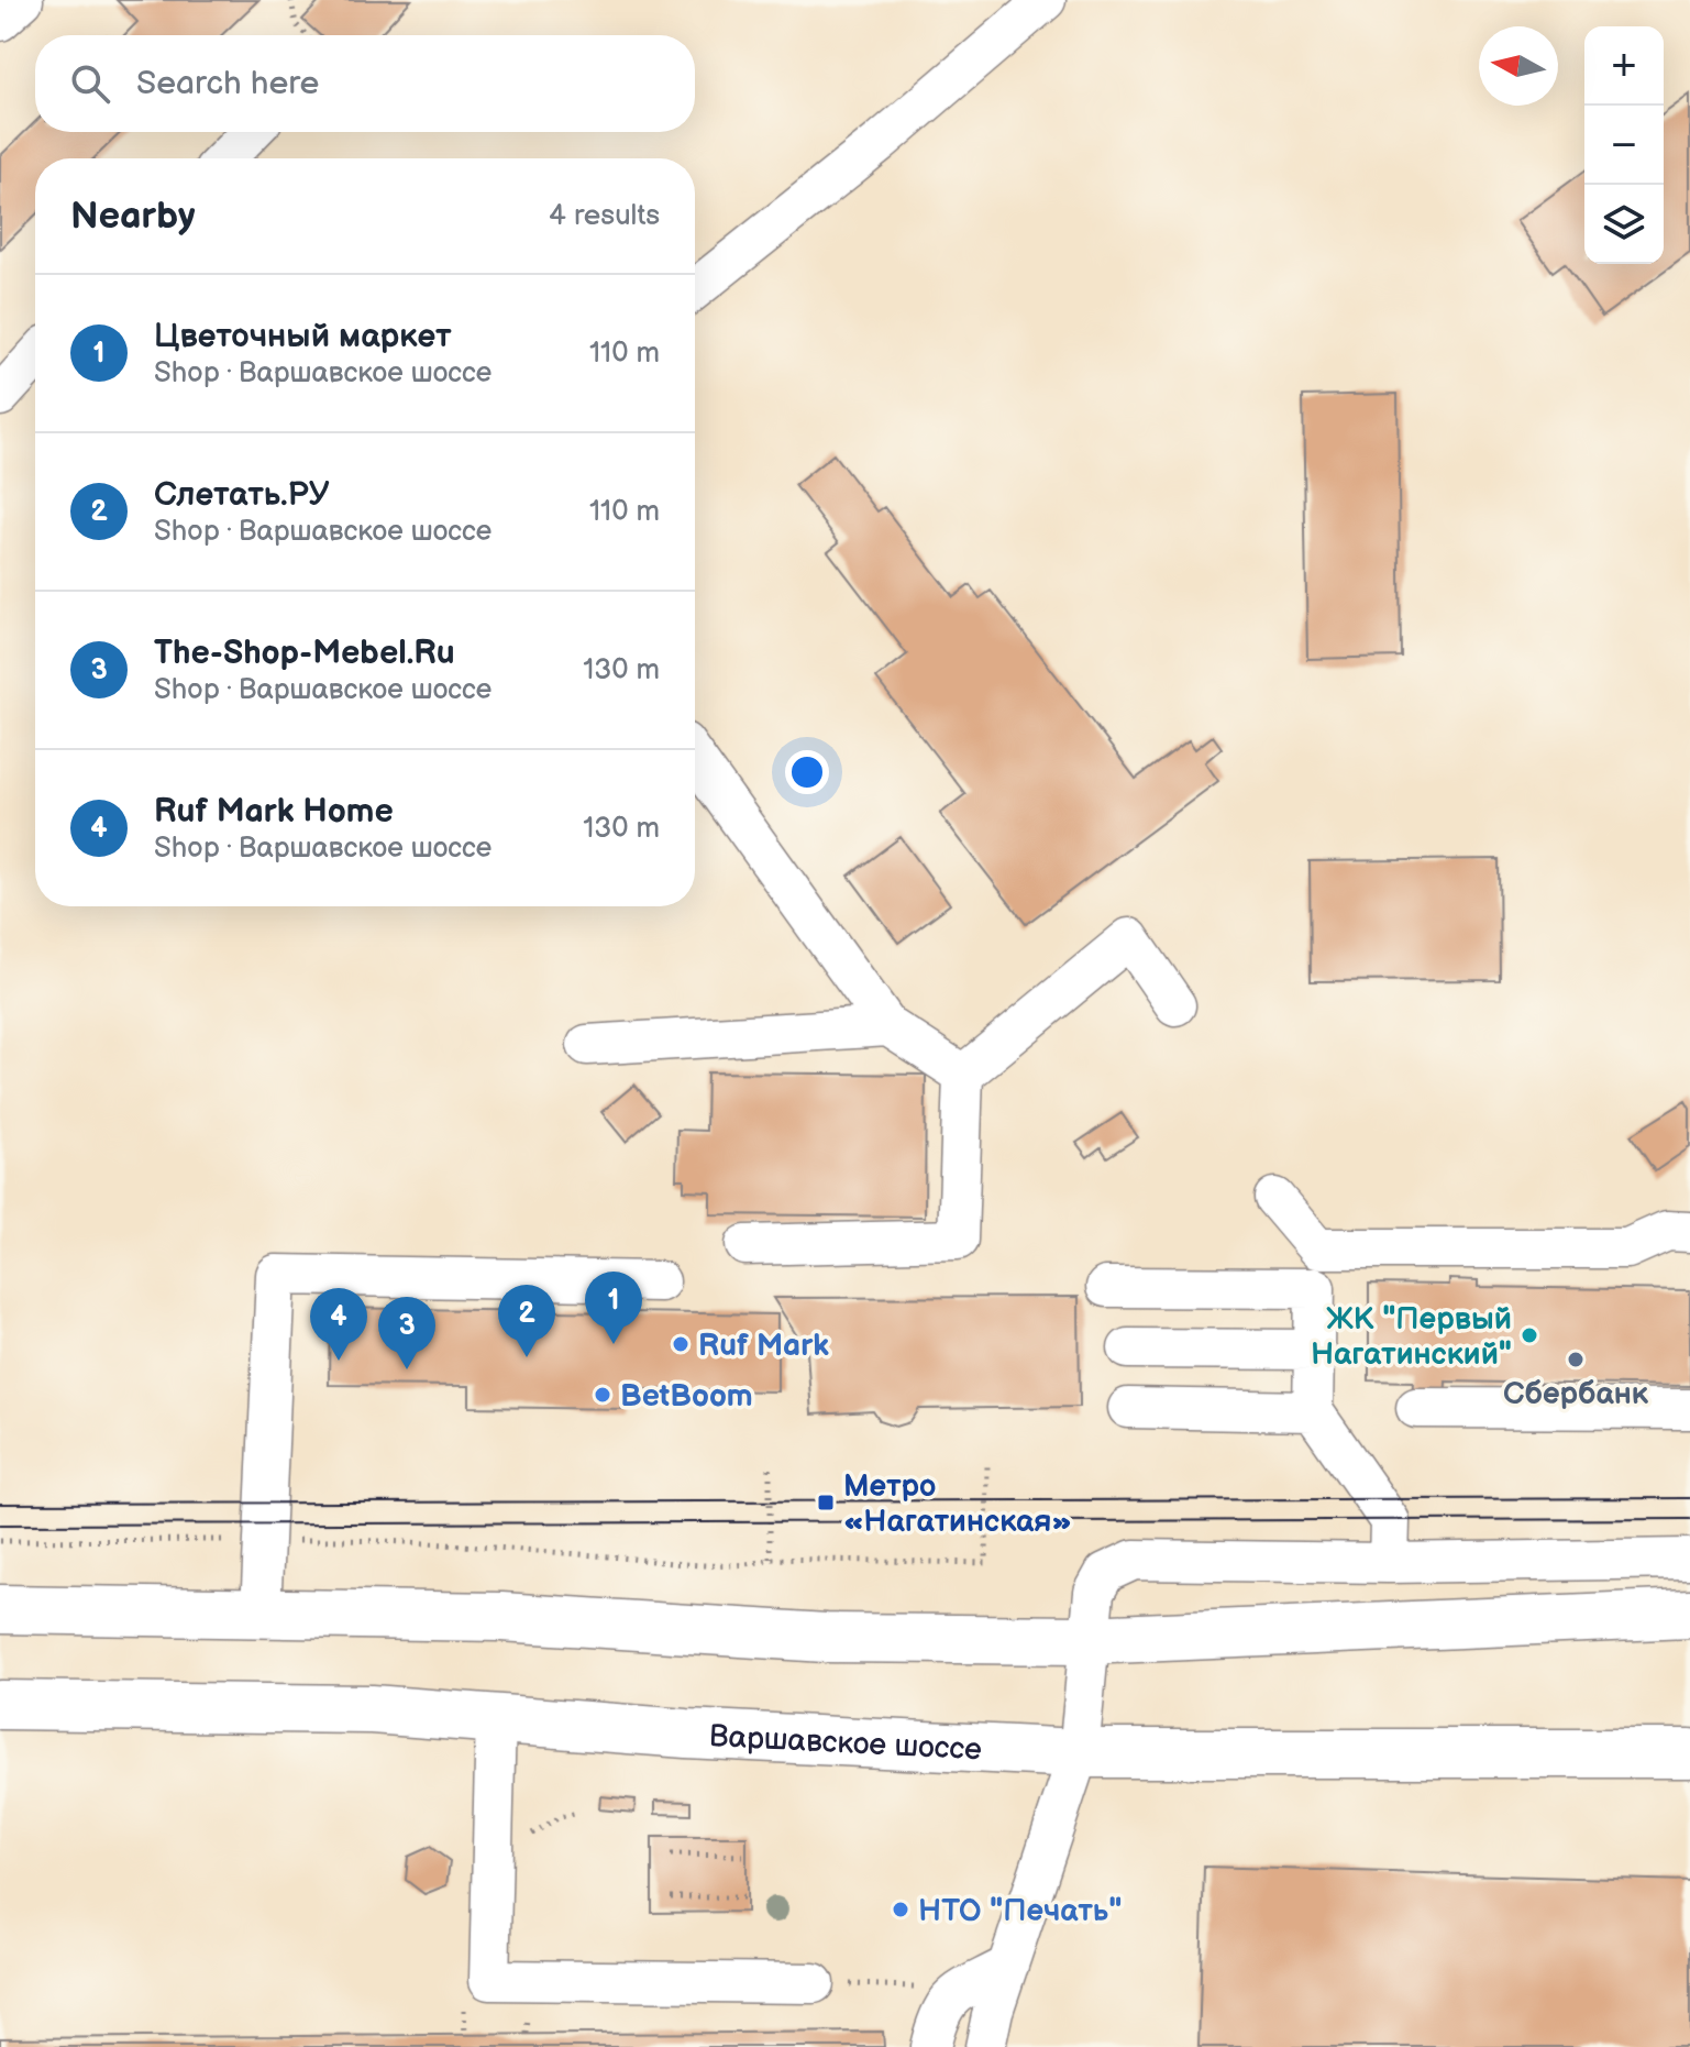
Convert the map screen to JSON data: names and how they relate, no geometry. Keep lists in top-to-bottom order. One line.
{"streets":{"main road":["Варшавское шоссе"]},"places":{"other":["ЖК \"Первый Нагатинский\"","Ruf Mark","Сбербанк","BetBoom","НТО \"Печать\""],"transit":["Метро «Нагатинская»"]},"north":"left","page":{"map_buttons":["+","−"],"search":"Search here","heading":["Nearby","4 results"],"list":[{"mark":"1","name":"Цветочный маркет","note":"Shop · Варшавское шоссе","value":"110 m"},{"mark":"2","name":"Слетать.РУ","note":"Shop · Варшавское шоссе","value":"110 m"},{"mark":"3","name":"The-Shop-Mebel.Ru","note":"Shop · Варшавское шоссе","value":"130 m"},{"mark":"4","name":"Ruf Mark Home","note":"Shop · Варшавское шоссе","value":"130 m"}],"pins":["1","2","4","3"]}}
